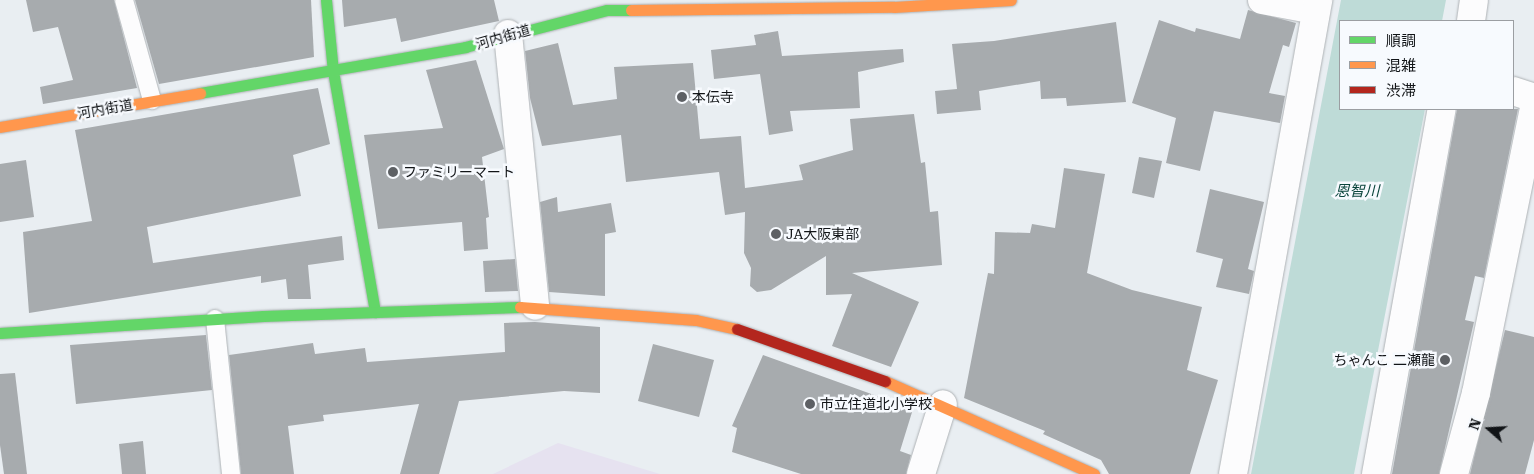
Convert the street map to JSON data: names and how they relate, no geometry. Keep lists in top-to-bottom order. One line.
{"streets":{"street":["河内街道"]},"water":["恩智川"],"places":["本伝寺","ファミリーマート","JA大阪東部","ちゃんこ 二瀬龍","市立住道北小学校"],"legend":["順調","混雑","渋滞"],"north":"left"}
